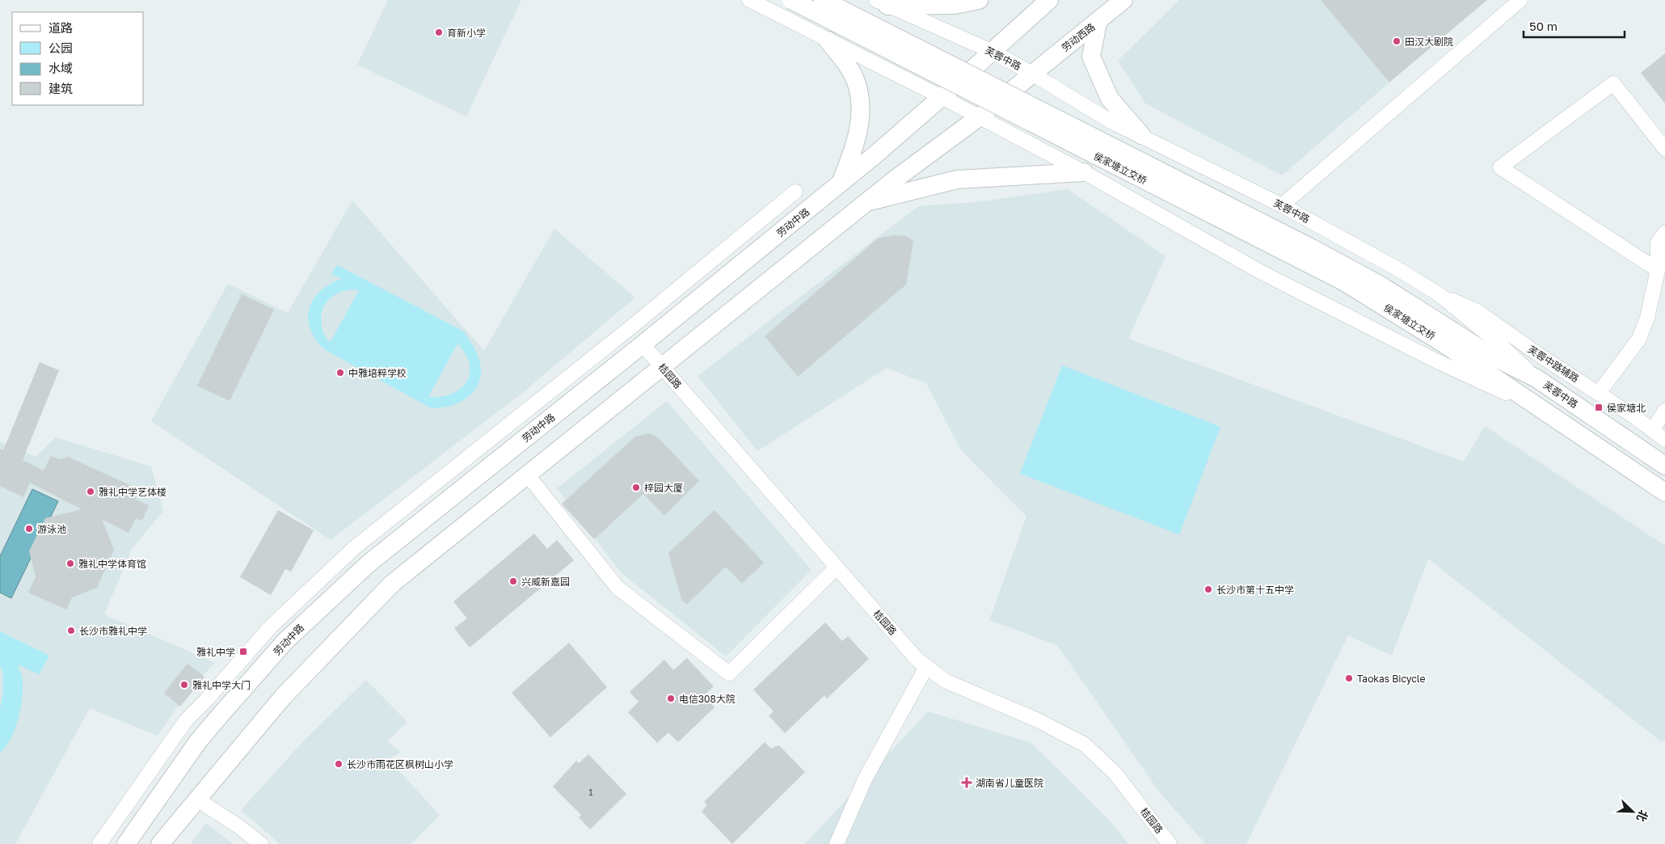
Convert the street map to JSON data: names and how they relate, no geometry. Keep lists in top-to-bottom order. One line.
{"streets":{"main road":["劳动西路","芙蓉中路","侯家塘立交桥","劳动中路"],"street":["芙蓉中路辅路","桔园路"]},"crossings":[["劳动西路","芙蓉中路"],["芙蓉中路","劳动中路"],["芙蓉中路","芙蓉中路辅路"],["劳动中路","桔园路"]],"places":{"other":["育新小学","田汉大剧院","中雅培粹学校","梓园大厦","雅礼中学艺体楼","游泳池","雅礼中学体育馆","兴威新嘉园","长沙市第十五中学","长沙市雅礼中学","Taokas Bicycle","雅礼中学大门","电信308大院","长沙市雨花区枫树山小学"],"transit":["侯家塘北","雅礼中学"],"health":["湖南省儿童医院"]},"house_numbers":["1"],"legend":["道路","公园","水域","建筑"],"scale_bar":"50 m","north":"bottom right"}
